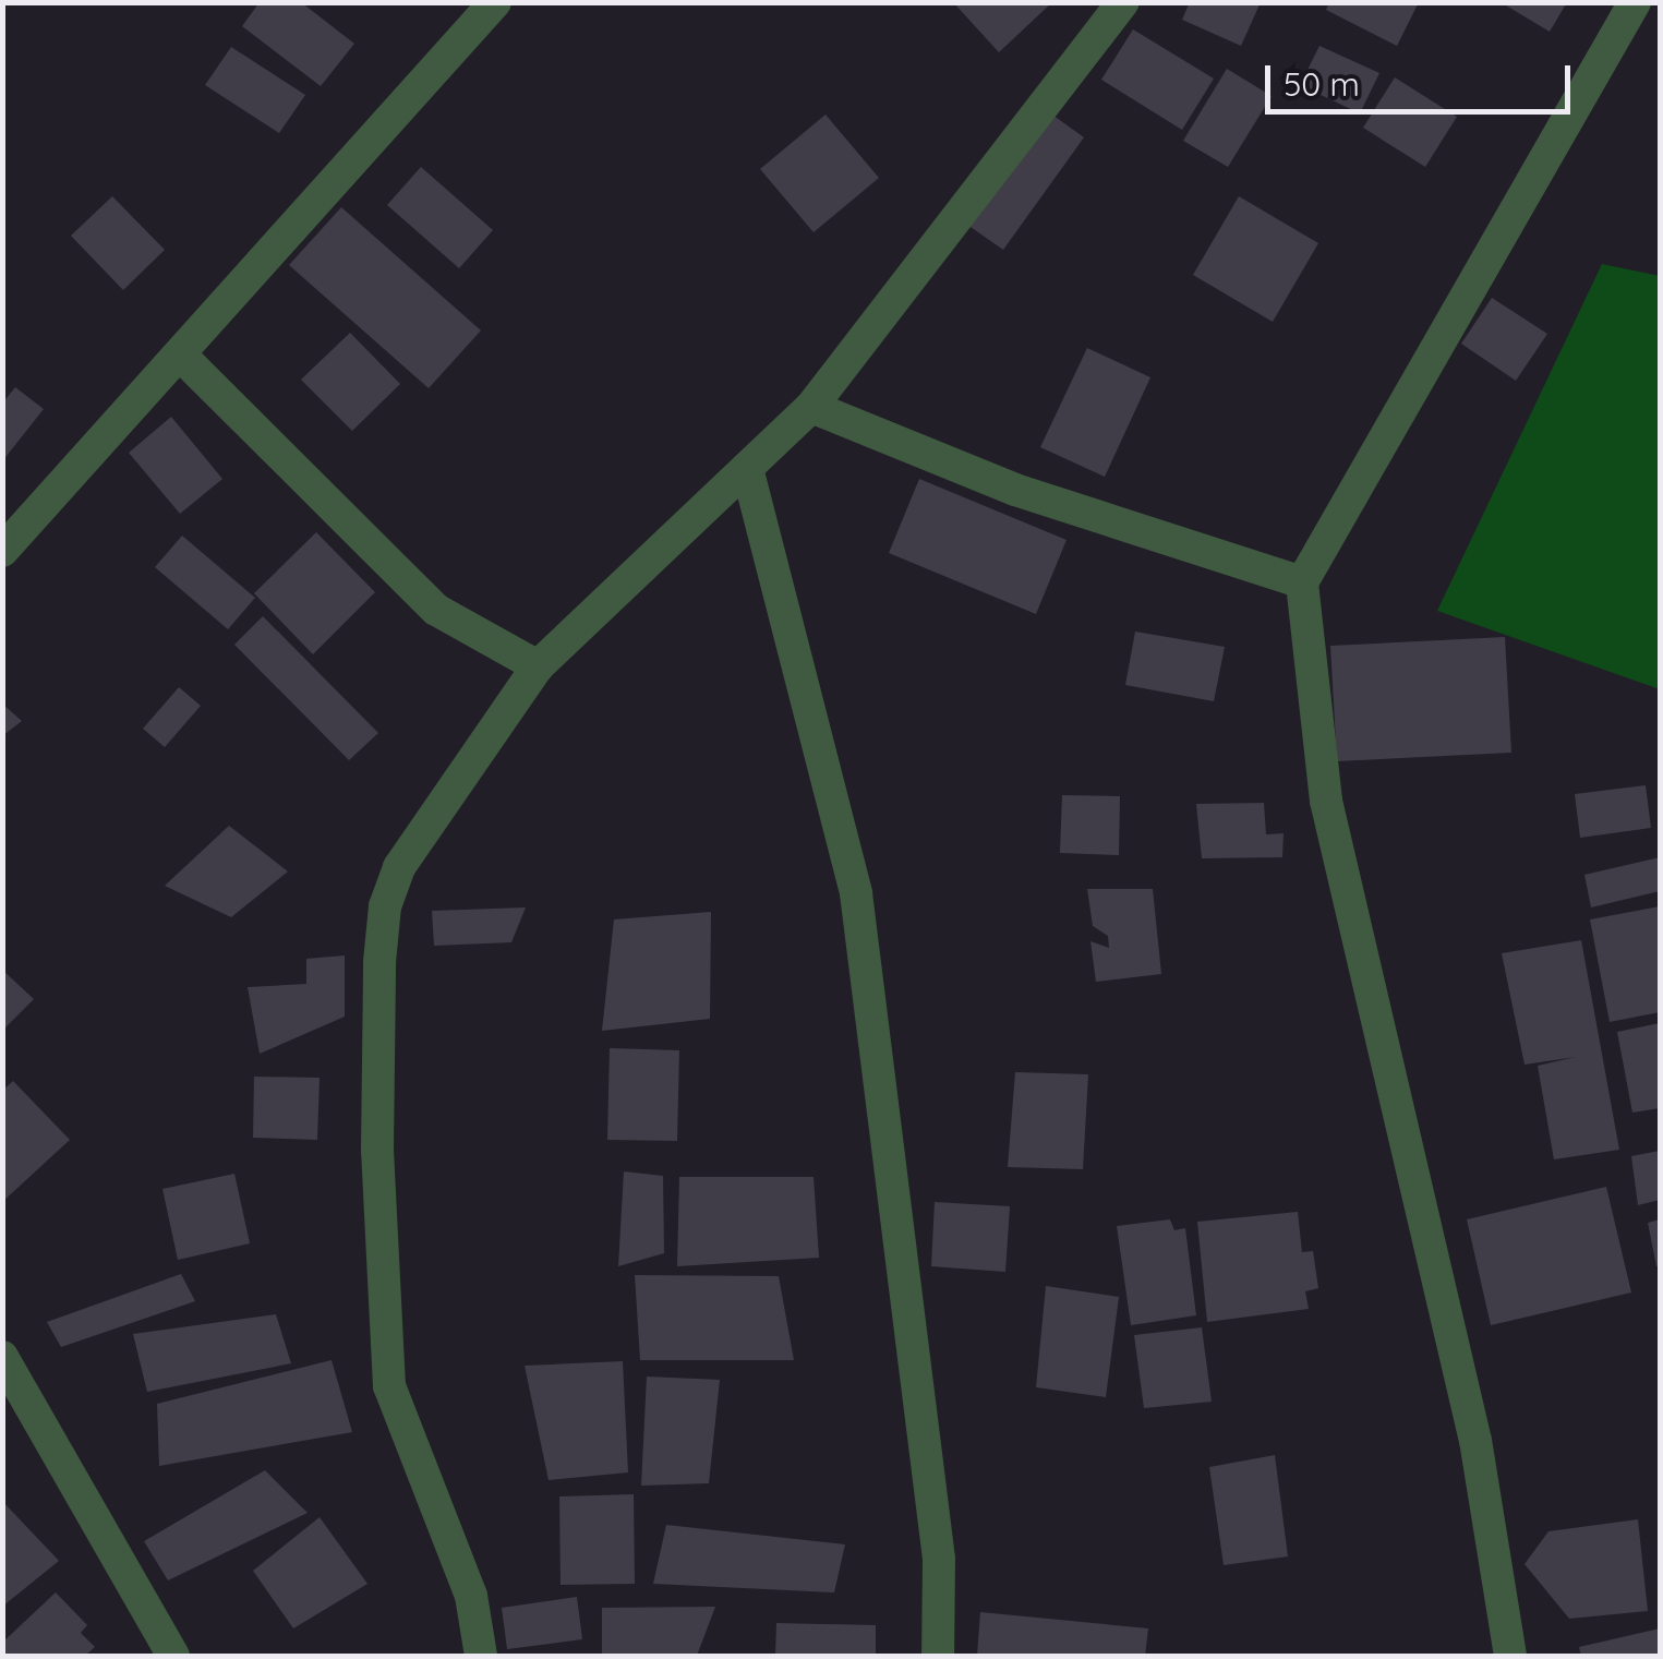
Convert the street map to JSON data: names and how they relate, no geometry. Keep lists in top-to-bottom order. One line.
{"scale_bar":"50 m"}
